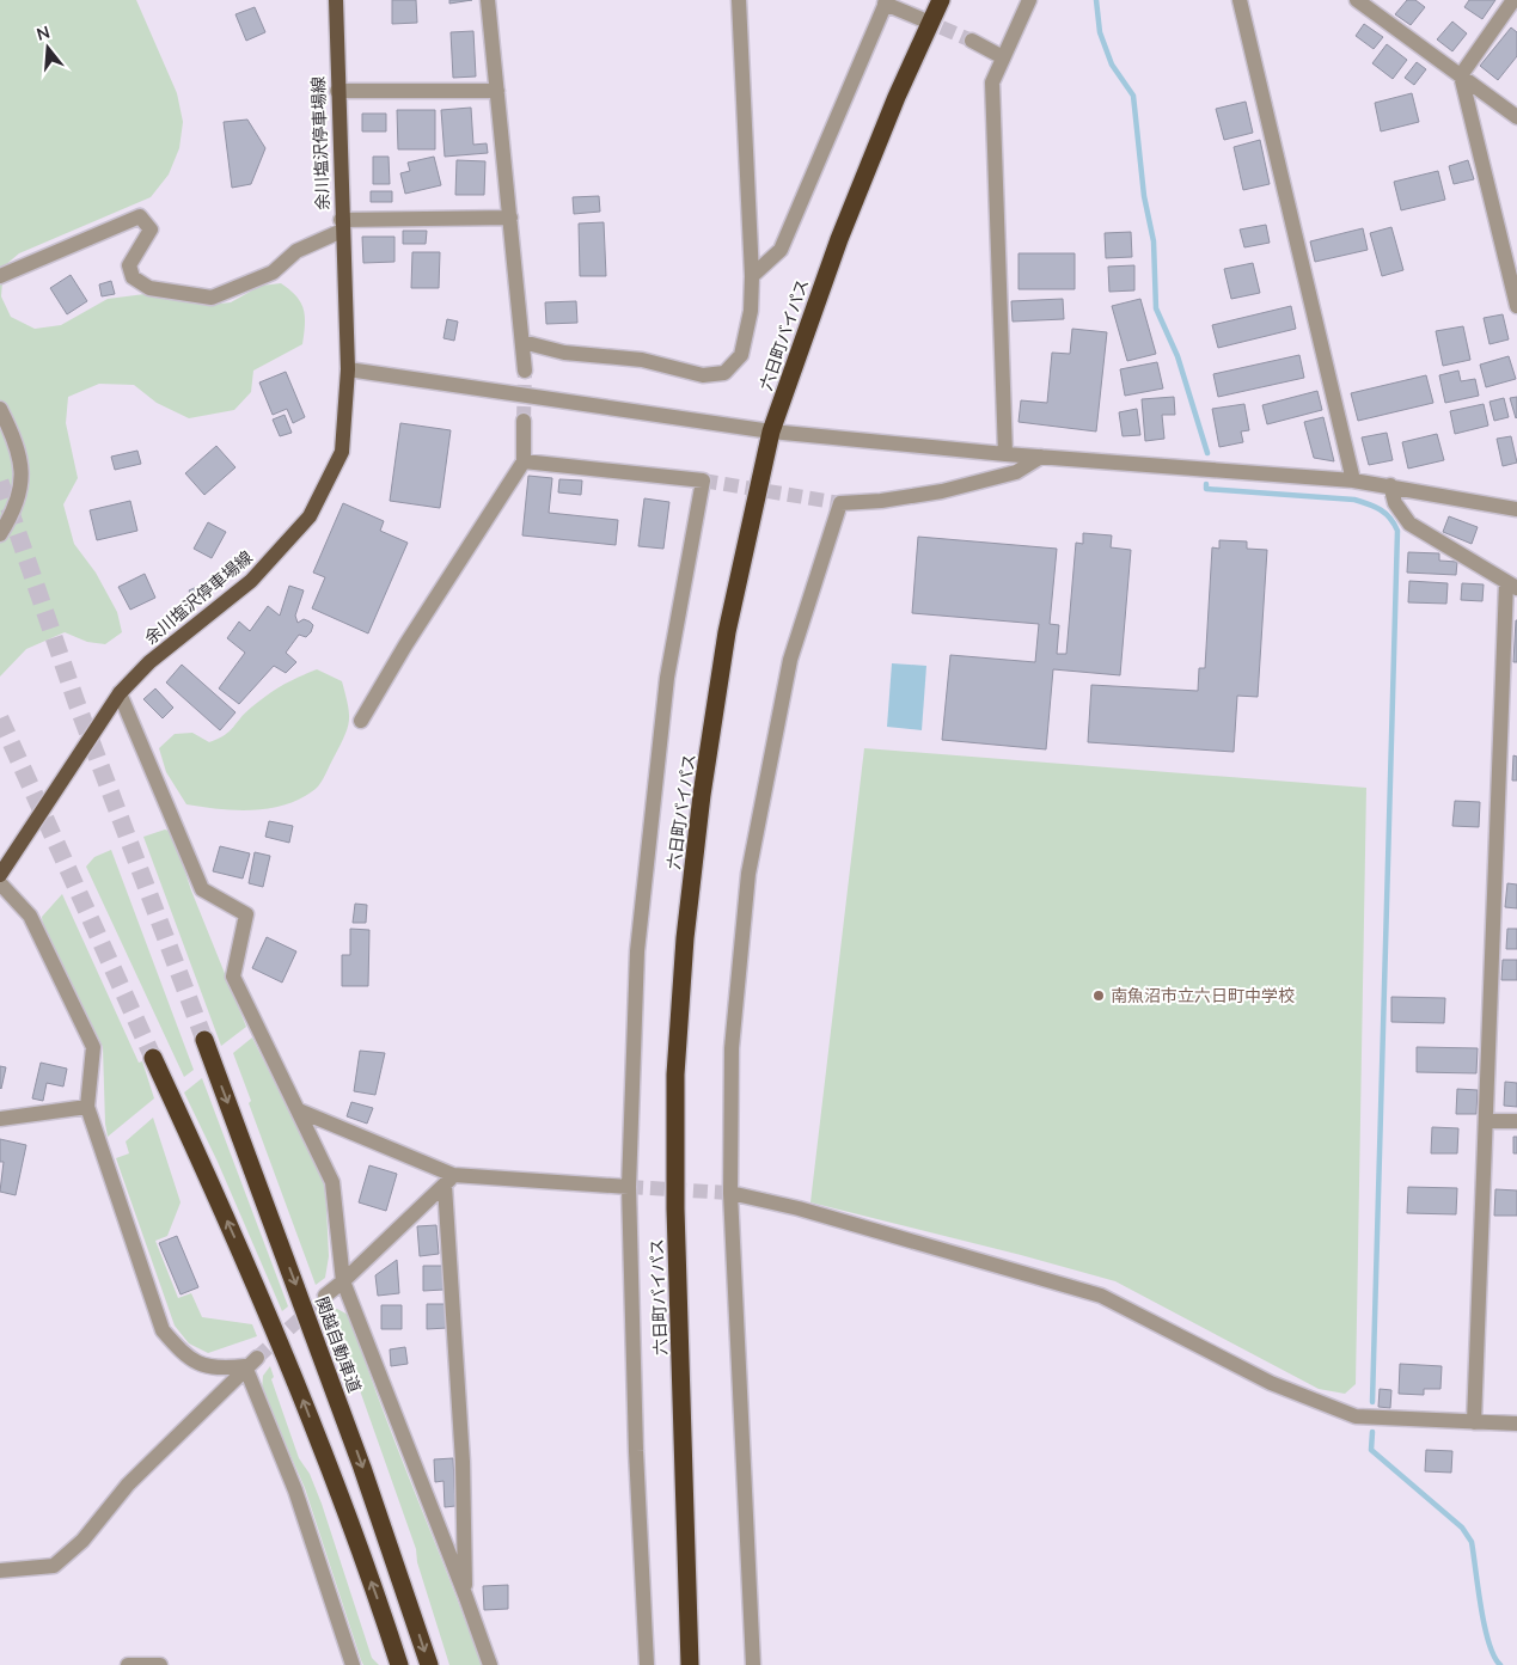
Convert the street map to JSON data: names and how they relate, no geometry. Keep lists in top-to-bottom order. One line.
{"streets":{"highway":["六日町バイパス","関越自動車道"],"main road":["余川塩沢停車場線"]},"places":["南魚沼市立六日町中学校"],"north":"top"}
